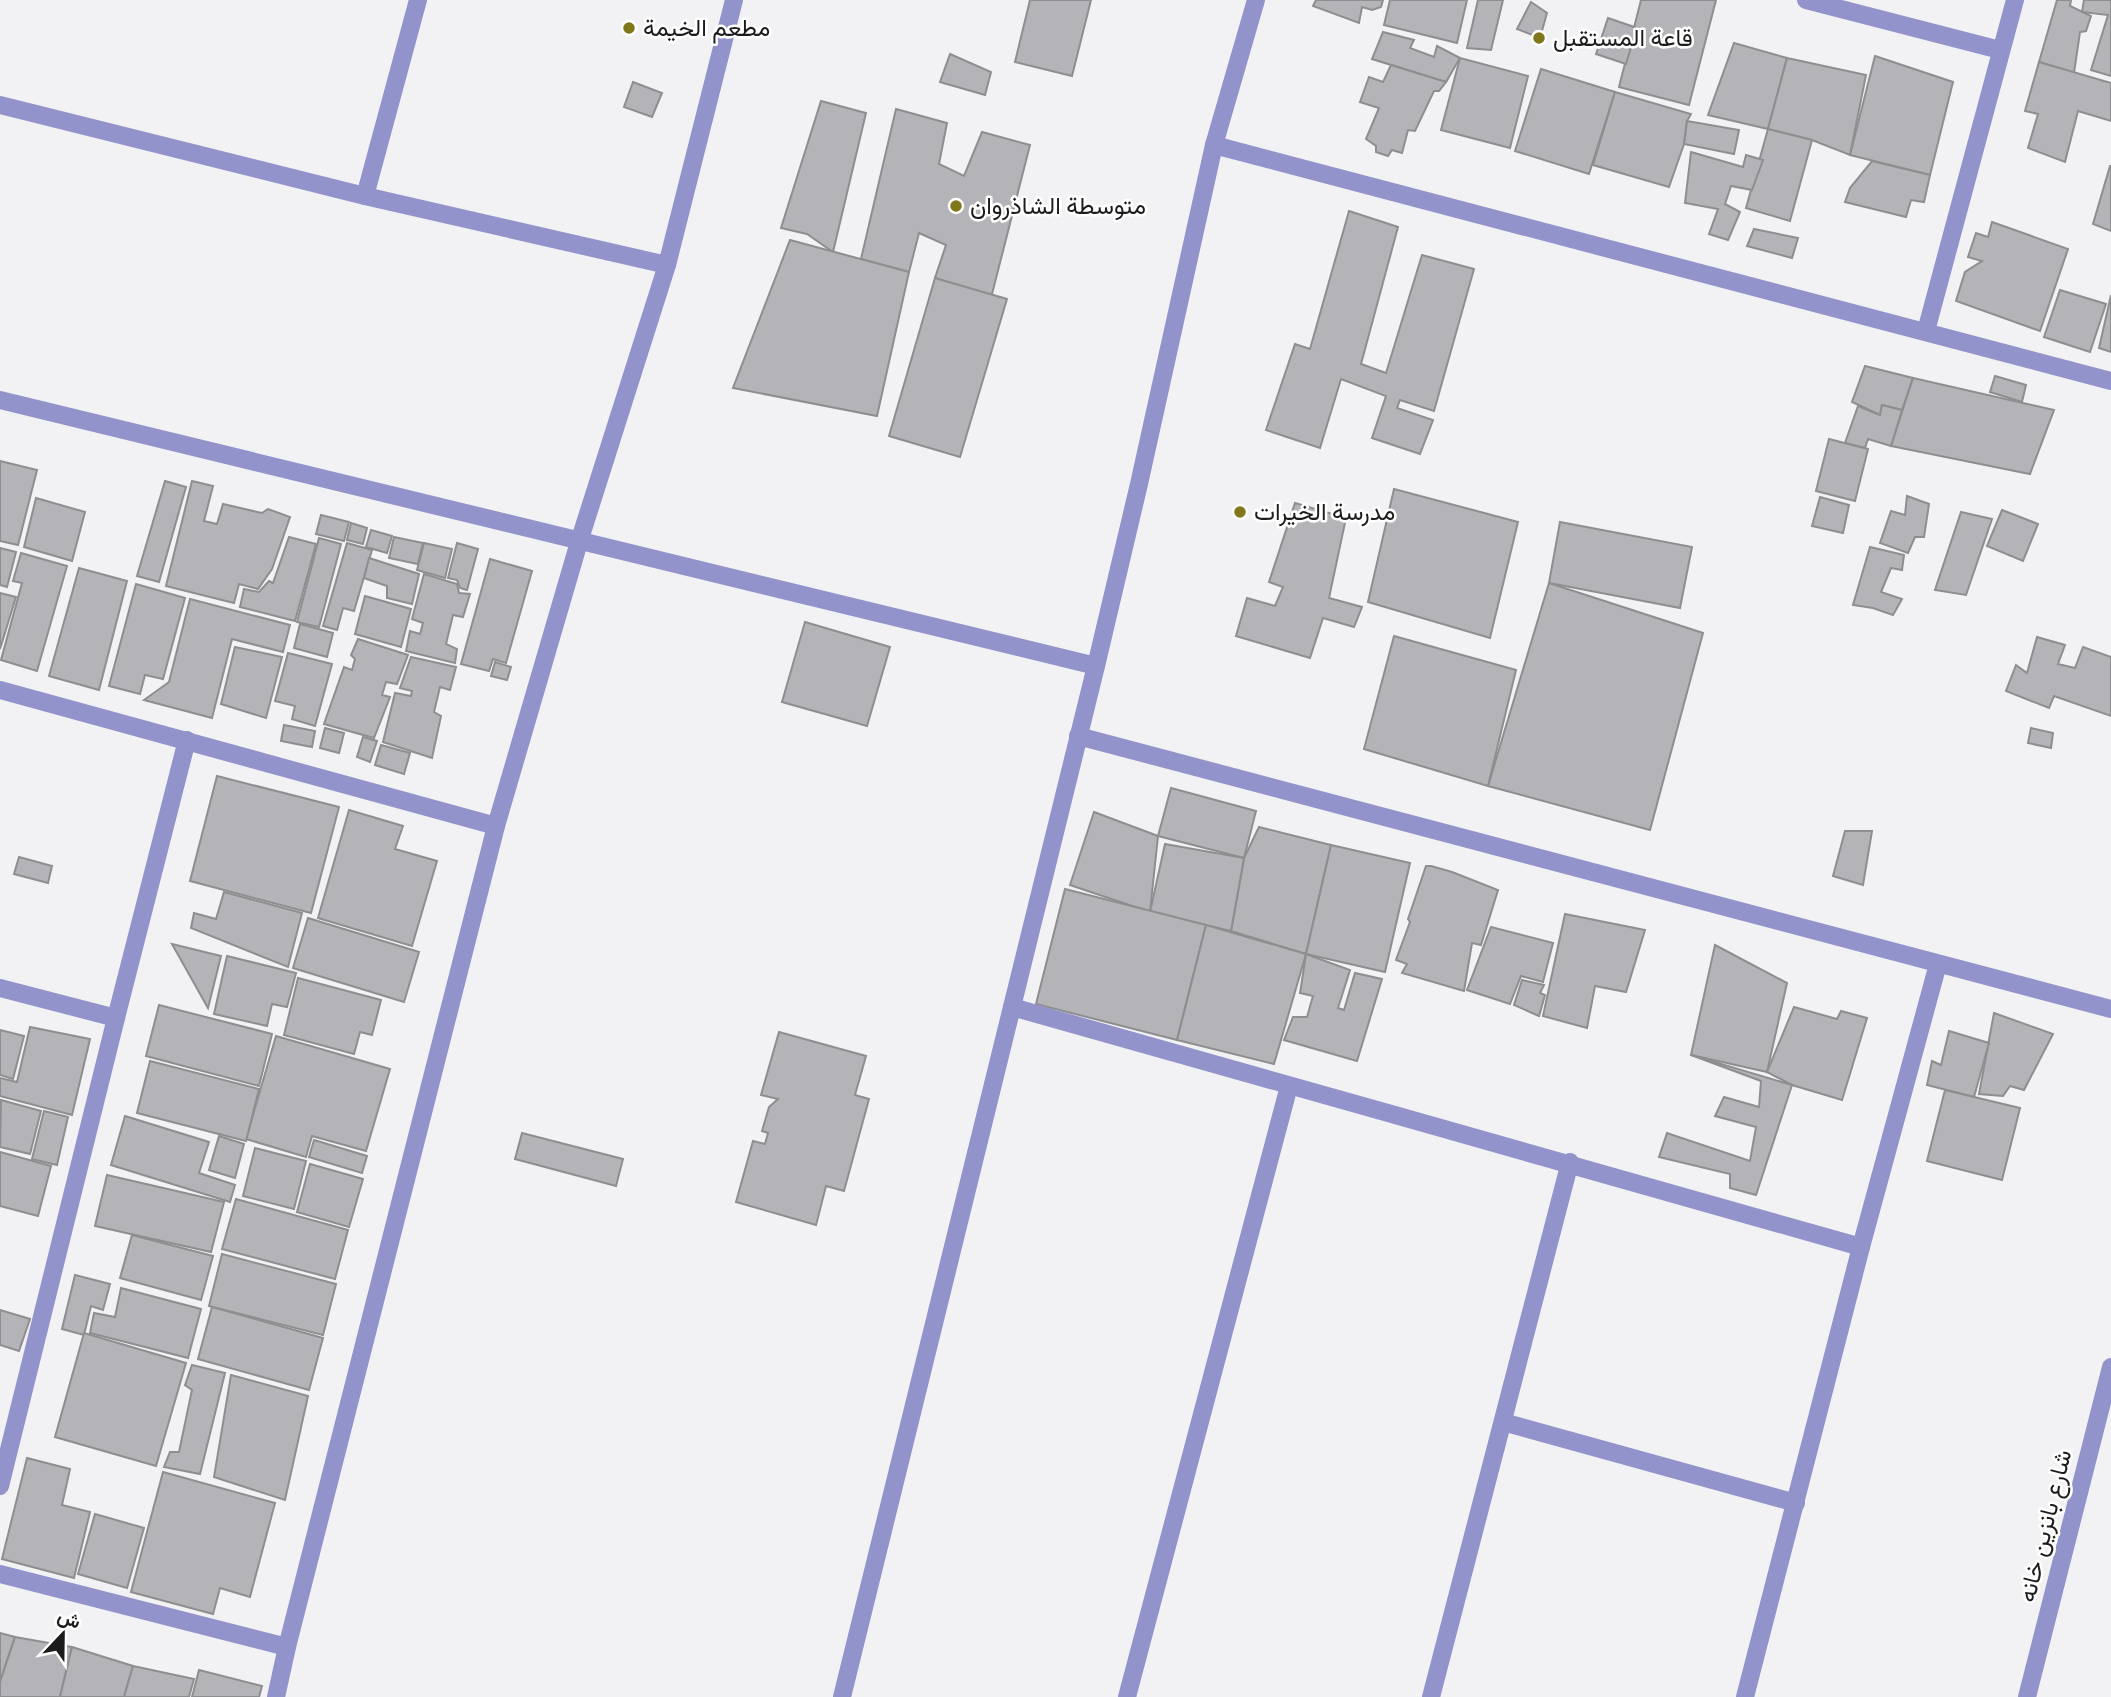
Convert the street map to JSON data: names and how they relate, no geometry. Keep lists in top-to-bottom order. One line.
{"streets":{"street":["شارع بانزين خانه"]},"places":["مطعم الخيمة","قاعة المستقبل","متوسطة الشاذروان","مدرسة الخيرات"],"north":"top"}
